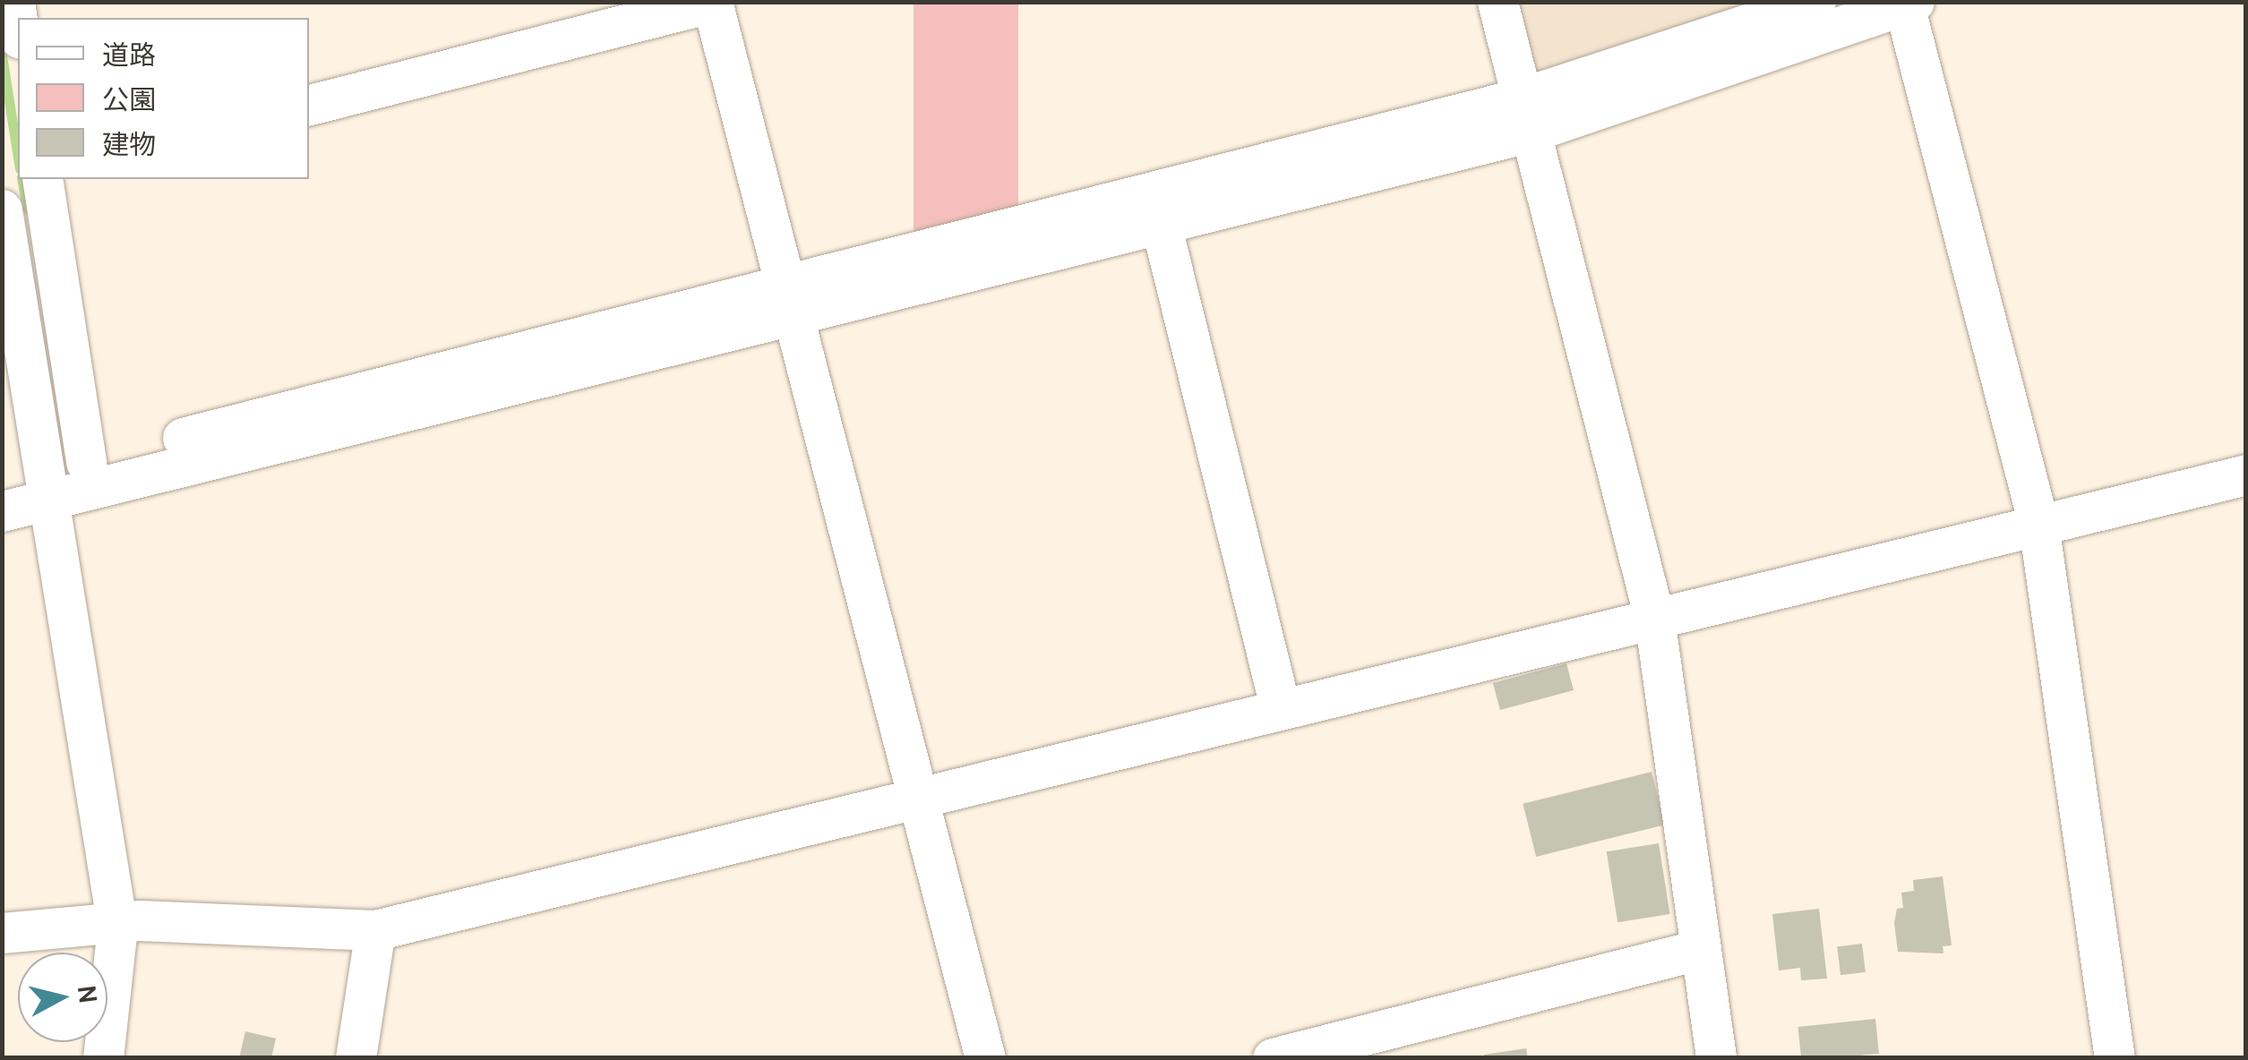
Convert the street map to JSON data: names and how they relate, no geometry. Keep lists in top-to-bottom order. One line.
{"legend":["道路","公園","建物"],"north":"right"}
